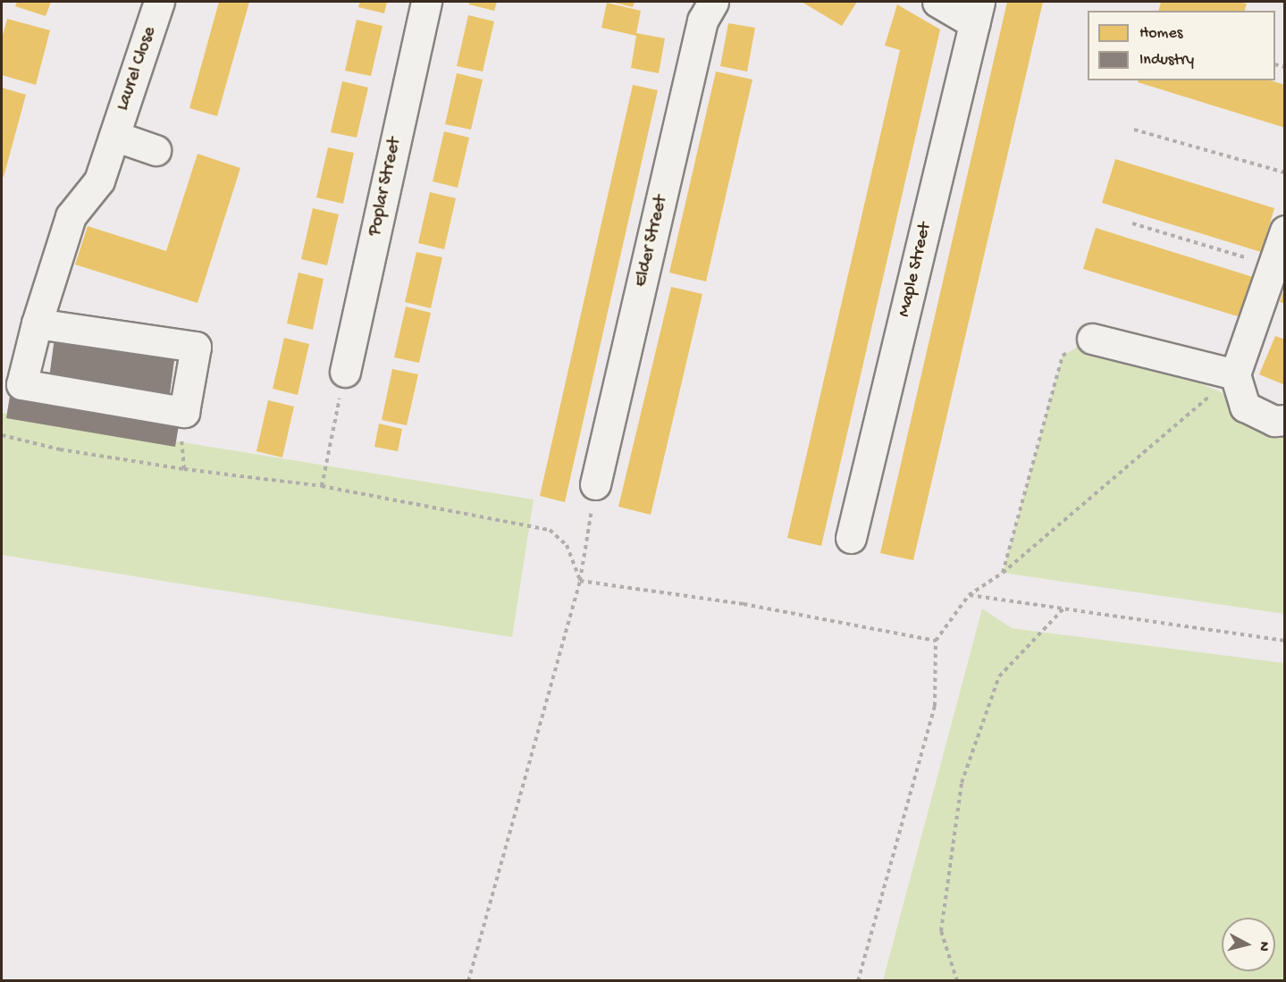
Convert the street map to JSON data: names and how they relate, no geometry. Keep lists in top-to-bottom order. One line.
{"streets":{"street":["Laurel Close","Poplar Street","Elder Street","Maple Street"]},"legend":["Homes","Industry"],"north":"right"}
